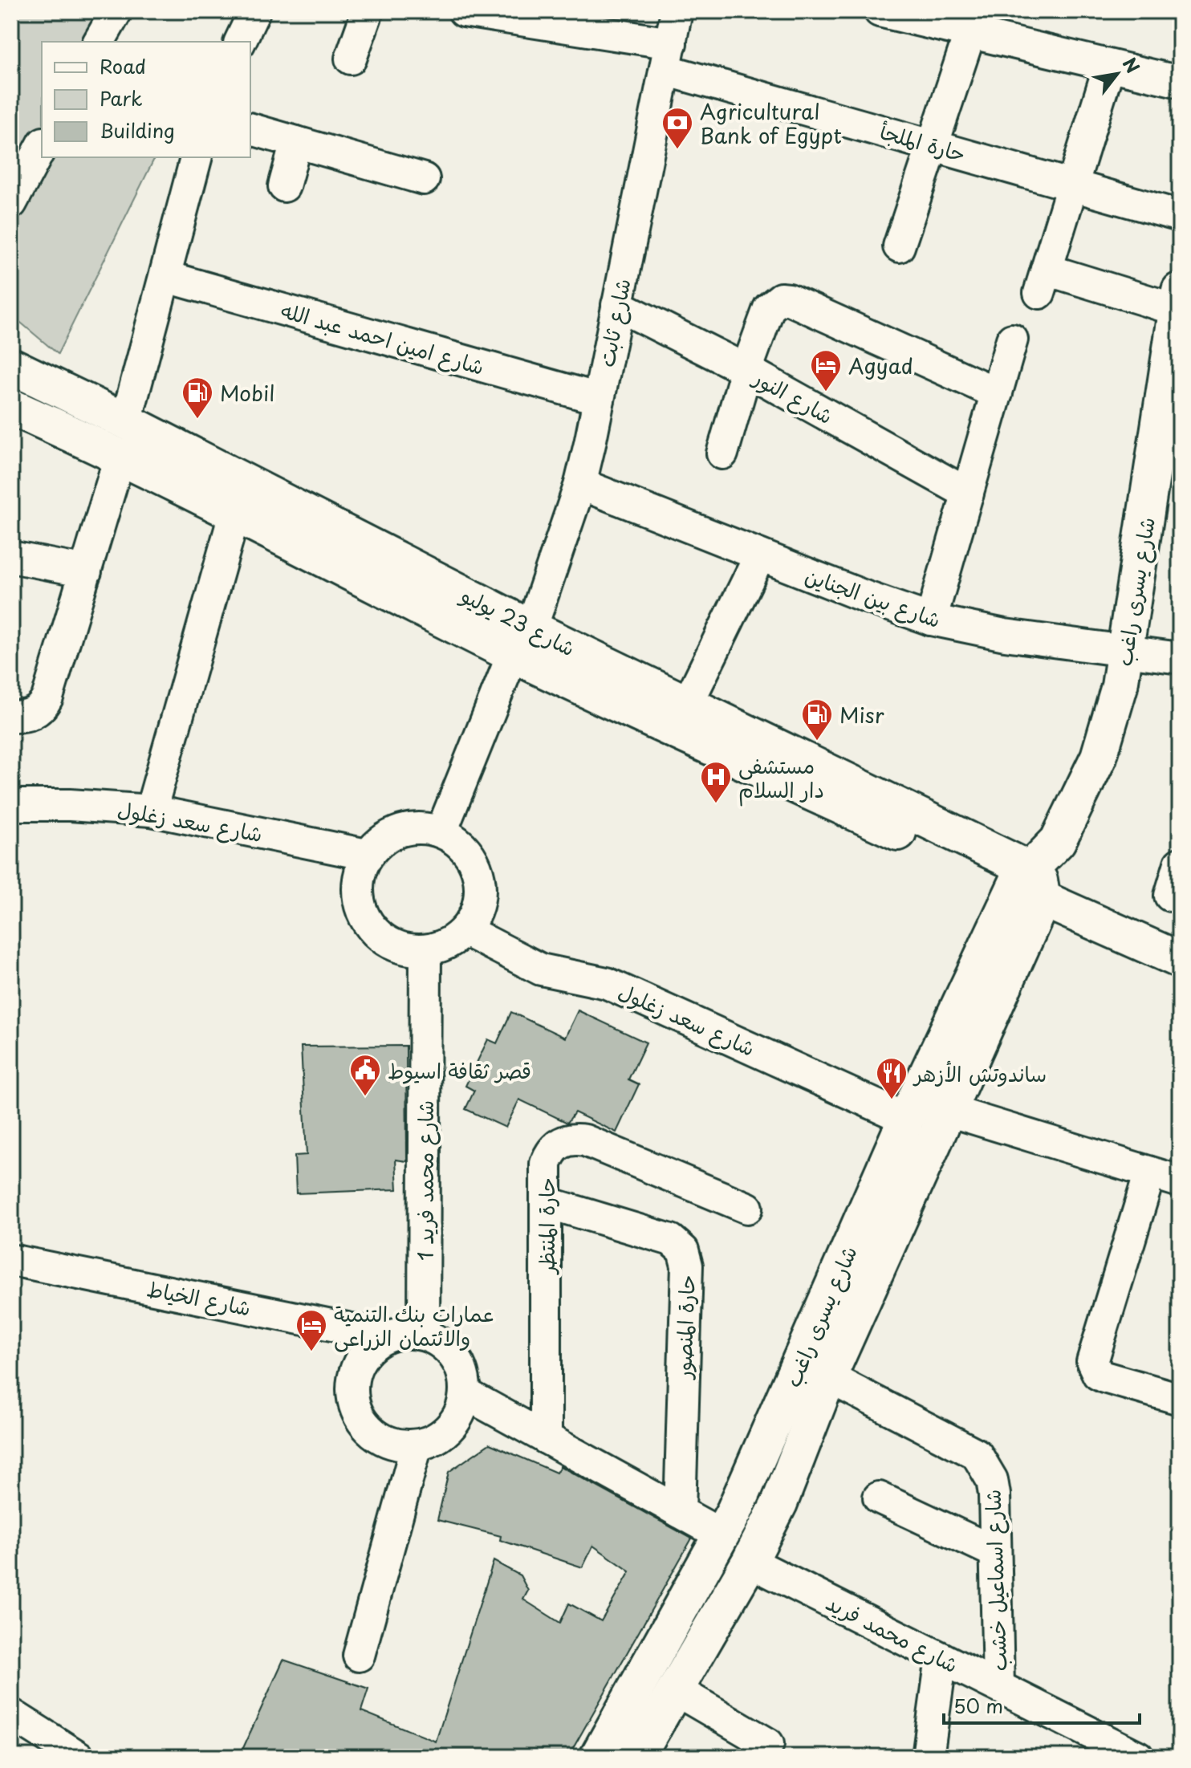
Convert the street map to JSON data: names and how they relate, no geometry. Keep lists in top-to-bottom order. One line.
{"streets":{"main road":["شارع يسرى راغب","شارع 23 يوليو"],"street":["حارة الملجأ","شارع ثابت","شارع امين احمد عبد الله","شارع النور","شارع بين الجناين","شارع سعد زغلول","شارع محمد فريد 1","حارة المنتظر","شارع الخياط","حارة المنصور","شارع اسماعيل خشب","شارع محمد فريد"]},"crossings":[["حارة الملجأ","شارع ثابت"],["شارع ثابت","شارع امين احمد عبد الله"],["شارع ثابت","شارع النور"],["شارع ثابت","شارع بين الجناين"],["شارع ثابت","شارع 23 يوليو"],["شارع ثابت","شارع سعد زغلول"],["شارع ثابت","شارع محمد فريد 1"],["شارع يسرى راغب","شارع بين الجناين"],["شارع يسرى راغب","شارع 23 يوليو"],["شارع يسرى راغب","شارع سعد زغلول"],["شارع يسرى راغب","شارع اسماعيل خشب"],["شارع يسرى راغب","شارع محمد فريد"],["شارع سعد زغلول","شارع محمد فريد 1"],["شارع محمد فريد 1","شارع الخياط"],["حارة المنتظر","حارة المنصور"],["شارع اسماعيل خشب","شارع محمد فريد"]],"places":{"bank":["Agricultural Bank of Egypt"],"hotel":["Agyad","عمارات بنك التنمية والائتمان الزراعى"],"fuel station":["Mobil","Misr"],"hospital":["مستشفى دار السلام"],"public building":["قصر ثقافة اسيوط"],"restaurant":["ساندوتش الأزهر"]},"legend":["Road","Park","Building"],"scale_bar":"50 m","north":"top right"}
